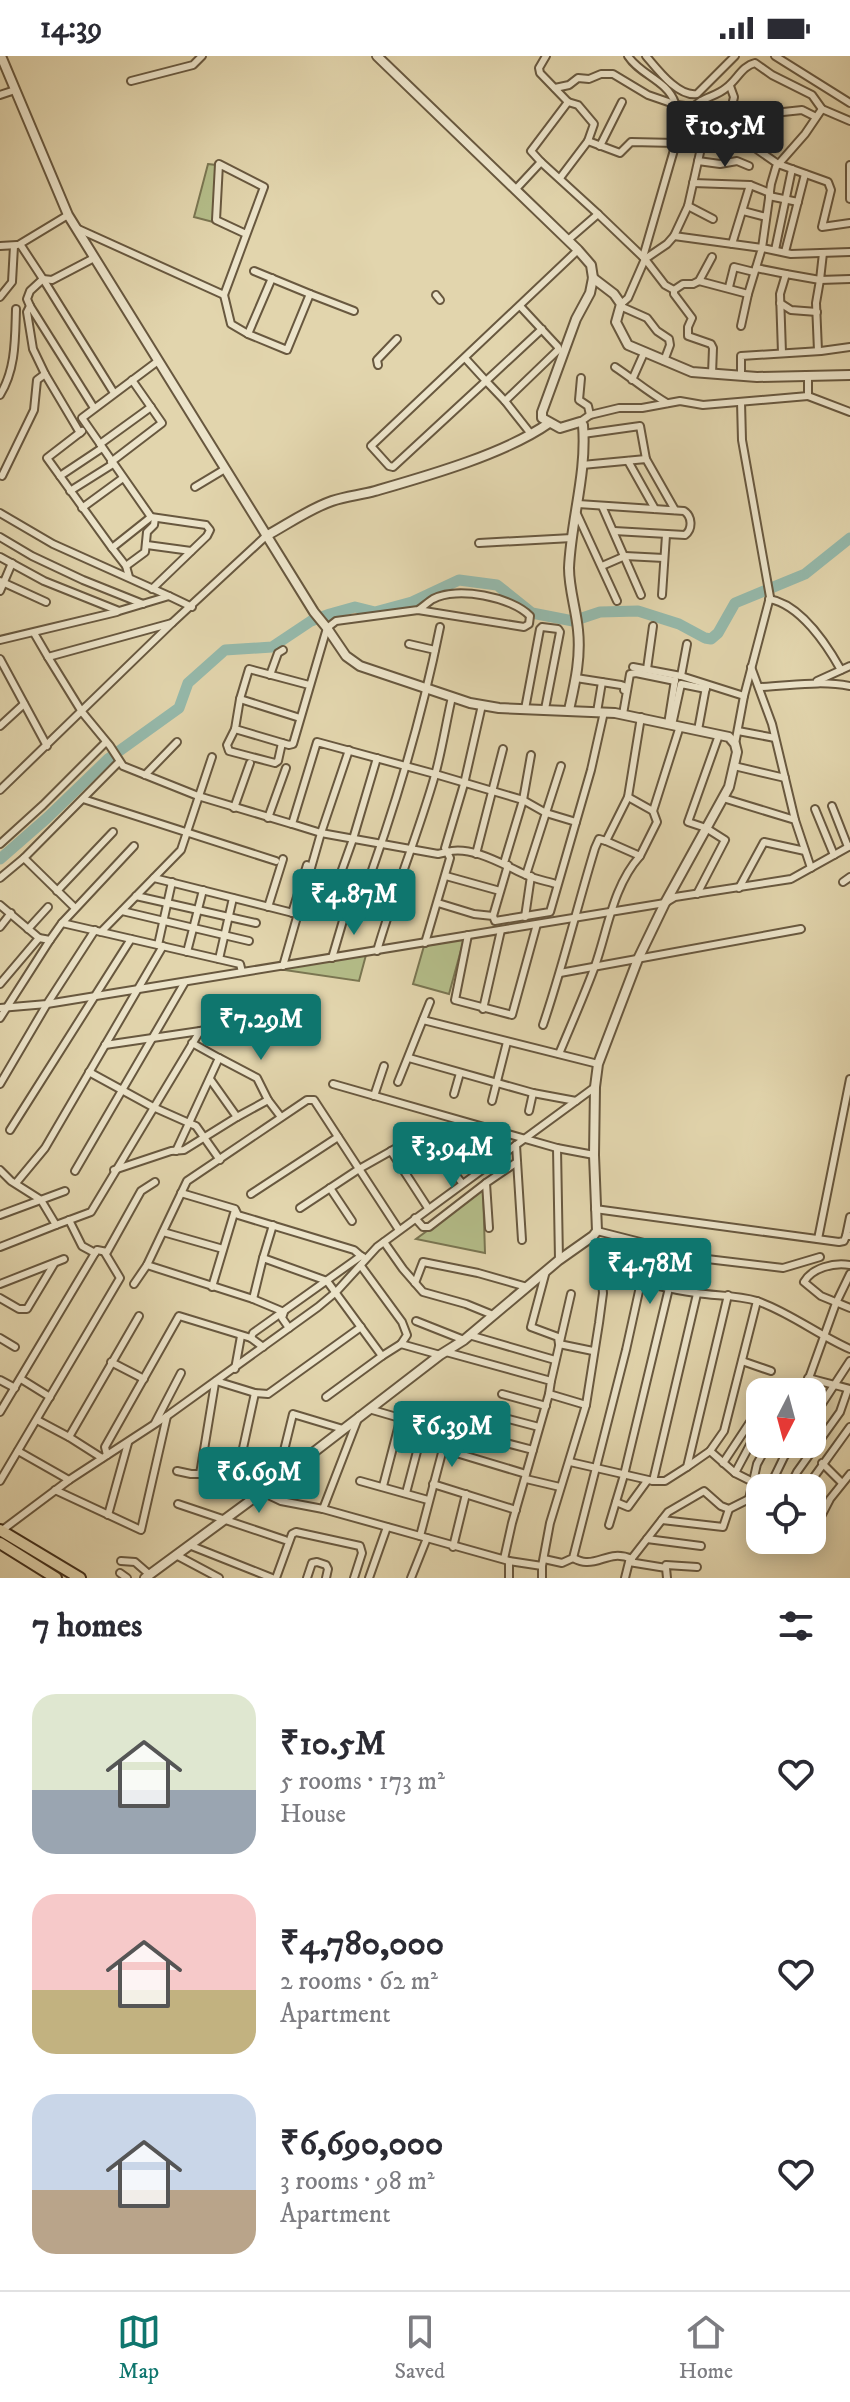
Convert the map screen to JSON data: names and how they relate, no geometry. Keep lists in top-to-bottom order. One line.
{"north":"bottom","page":{"status":"14:39","price":["₹10.5M","₹4.87M","₹7.29M","₹3.94M","₹4.78M","₹6.39M","₹6.69M"],"heading":"7 homes","list":[{"name":"₹10.5M","note":"5 rooms · 173 m² · House"},{"name":"₹4,780,000","note":"2 rooms · 62 m² · Apartment"},{"name":"₹6,690,000","note":"3 rooms · 98 m² · Apartment"}],"tabs":["Map","Saved","Home"]}}
